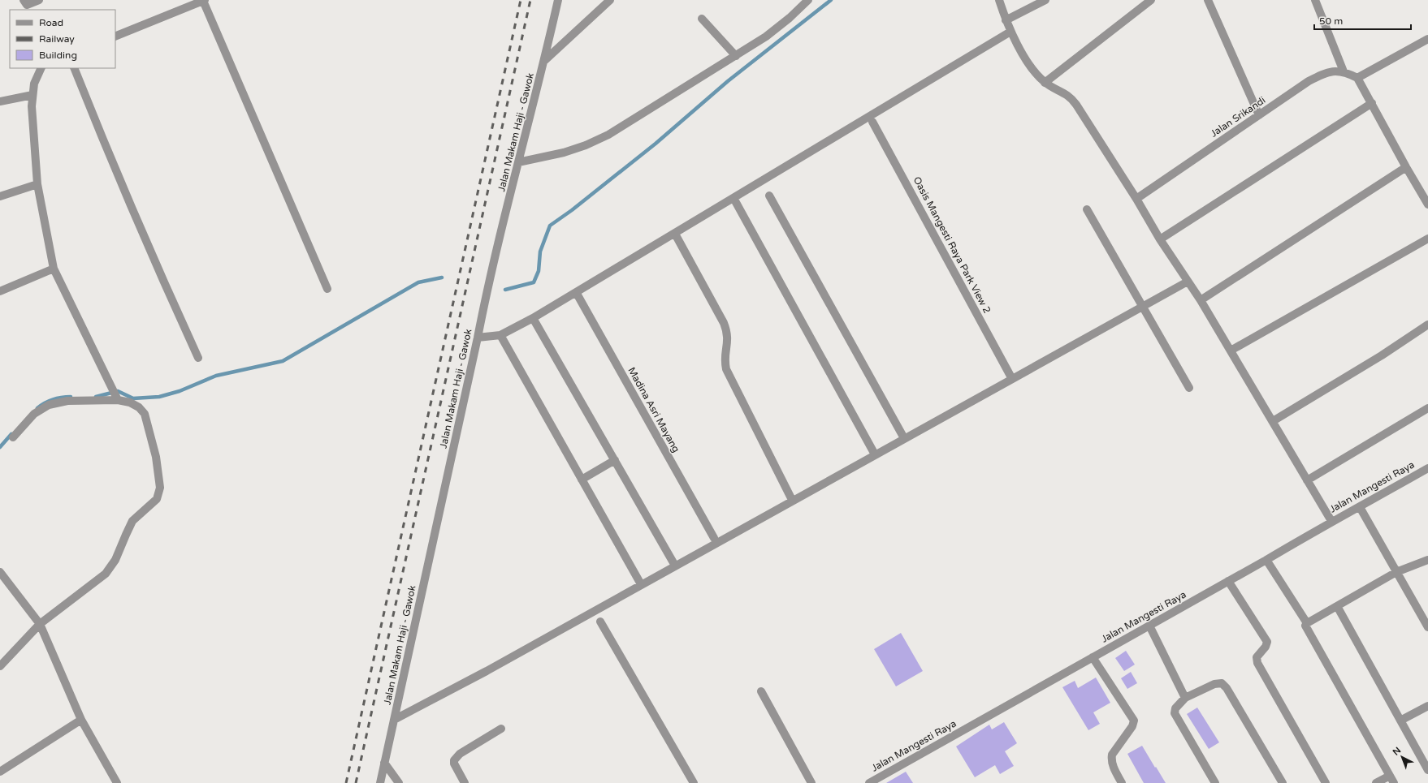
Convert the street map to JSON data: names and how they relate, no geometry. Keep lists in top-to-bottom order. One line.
{"streets":{"street":["Jalan Srikandi","Jalan Makam Haji - Gawok","Oasis Mangesti Raya Park View 2","Madina Asri Mayang","Jalan Mangesti Raya"]},"legend":["Road","Railway","Building"],"scale_bar":"50 m","north":"top left"}
